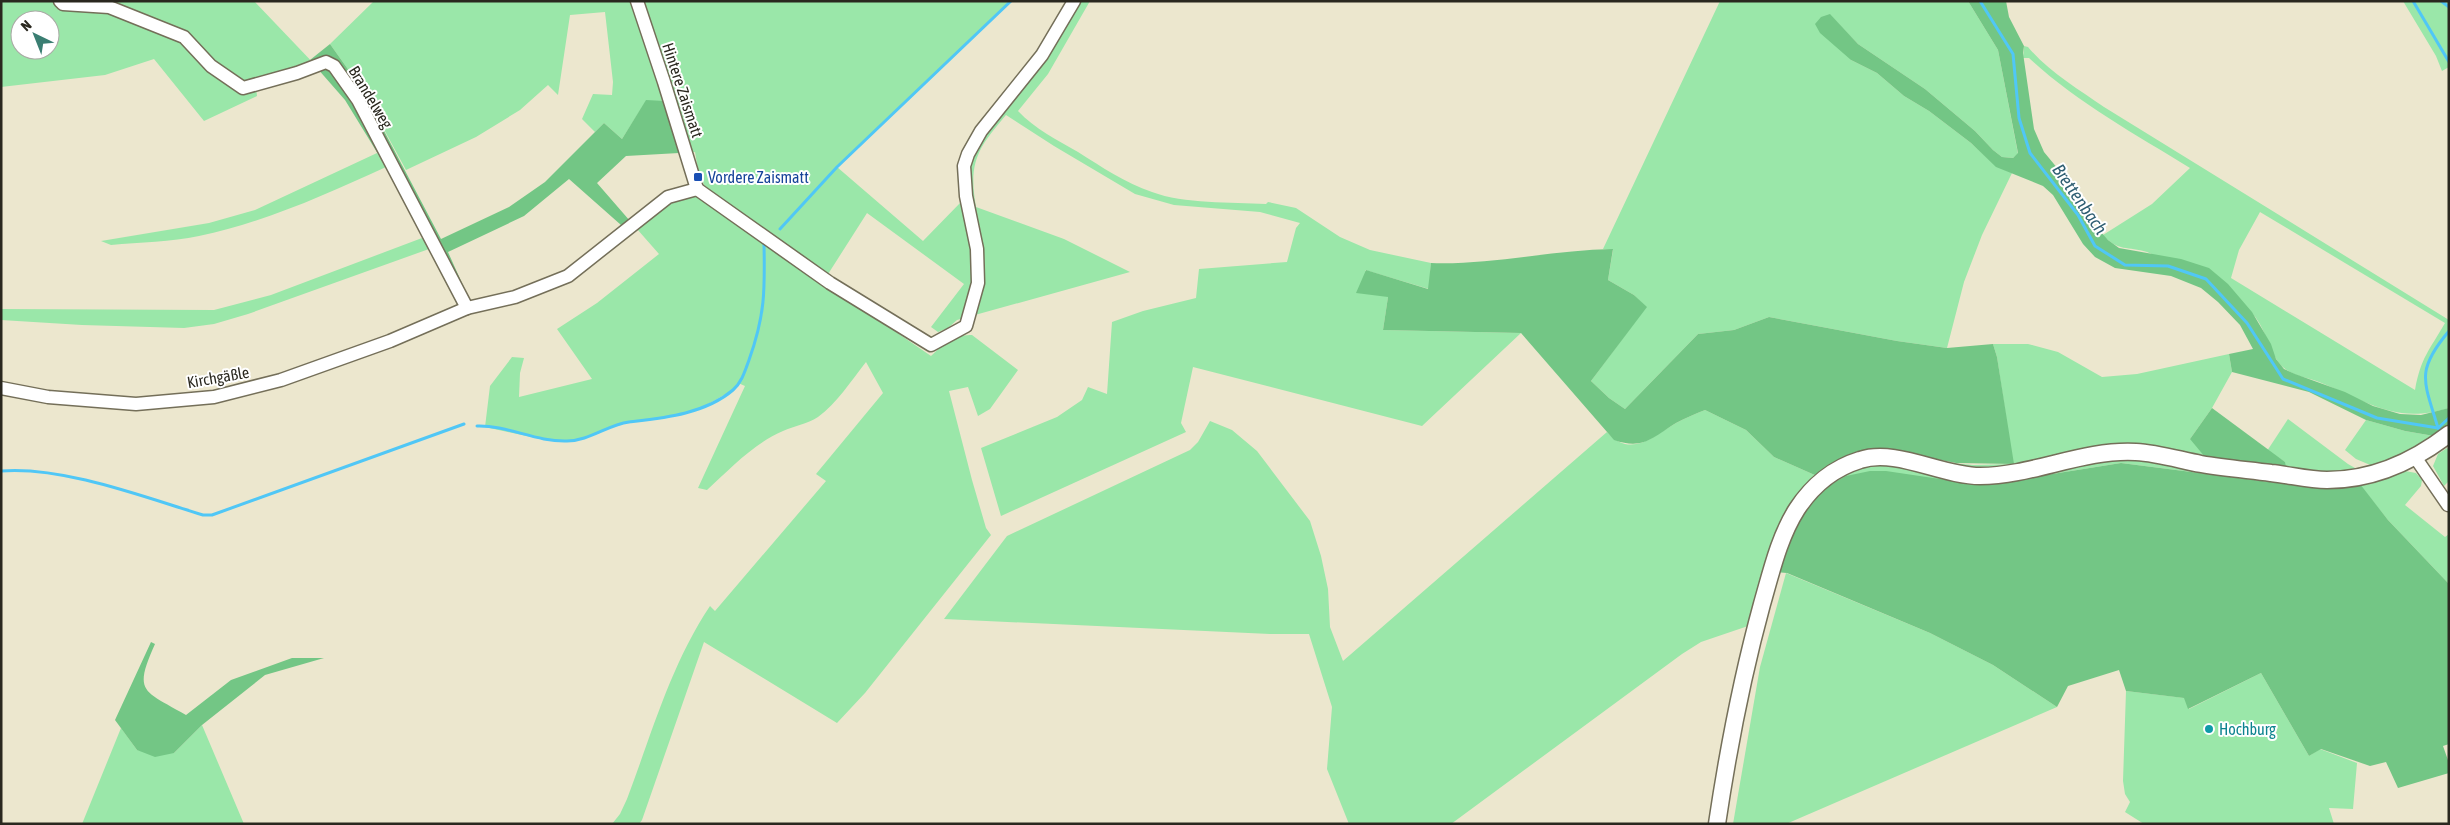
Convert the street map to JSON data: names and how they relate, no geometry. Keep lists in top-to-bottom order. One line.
{"streets":{"street":["Hintere Zaismatt","Brandelweg","Kirchgäßle"]},"crossings":[["Brandelweg","Kirchgäßle"]],"water":["Brettenbach"],"places":{"transit":["Vordere Zaismatt"],"other":["Hochburg"]},"north":"top left"}
